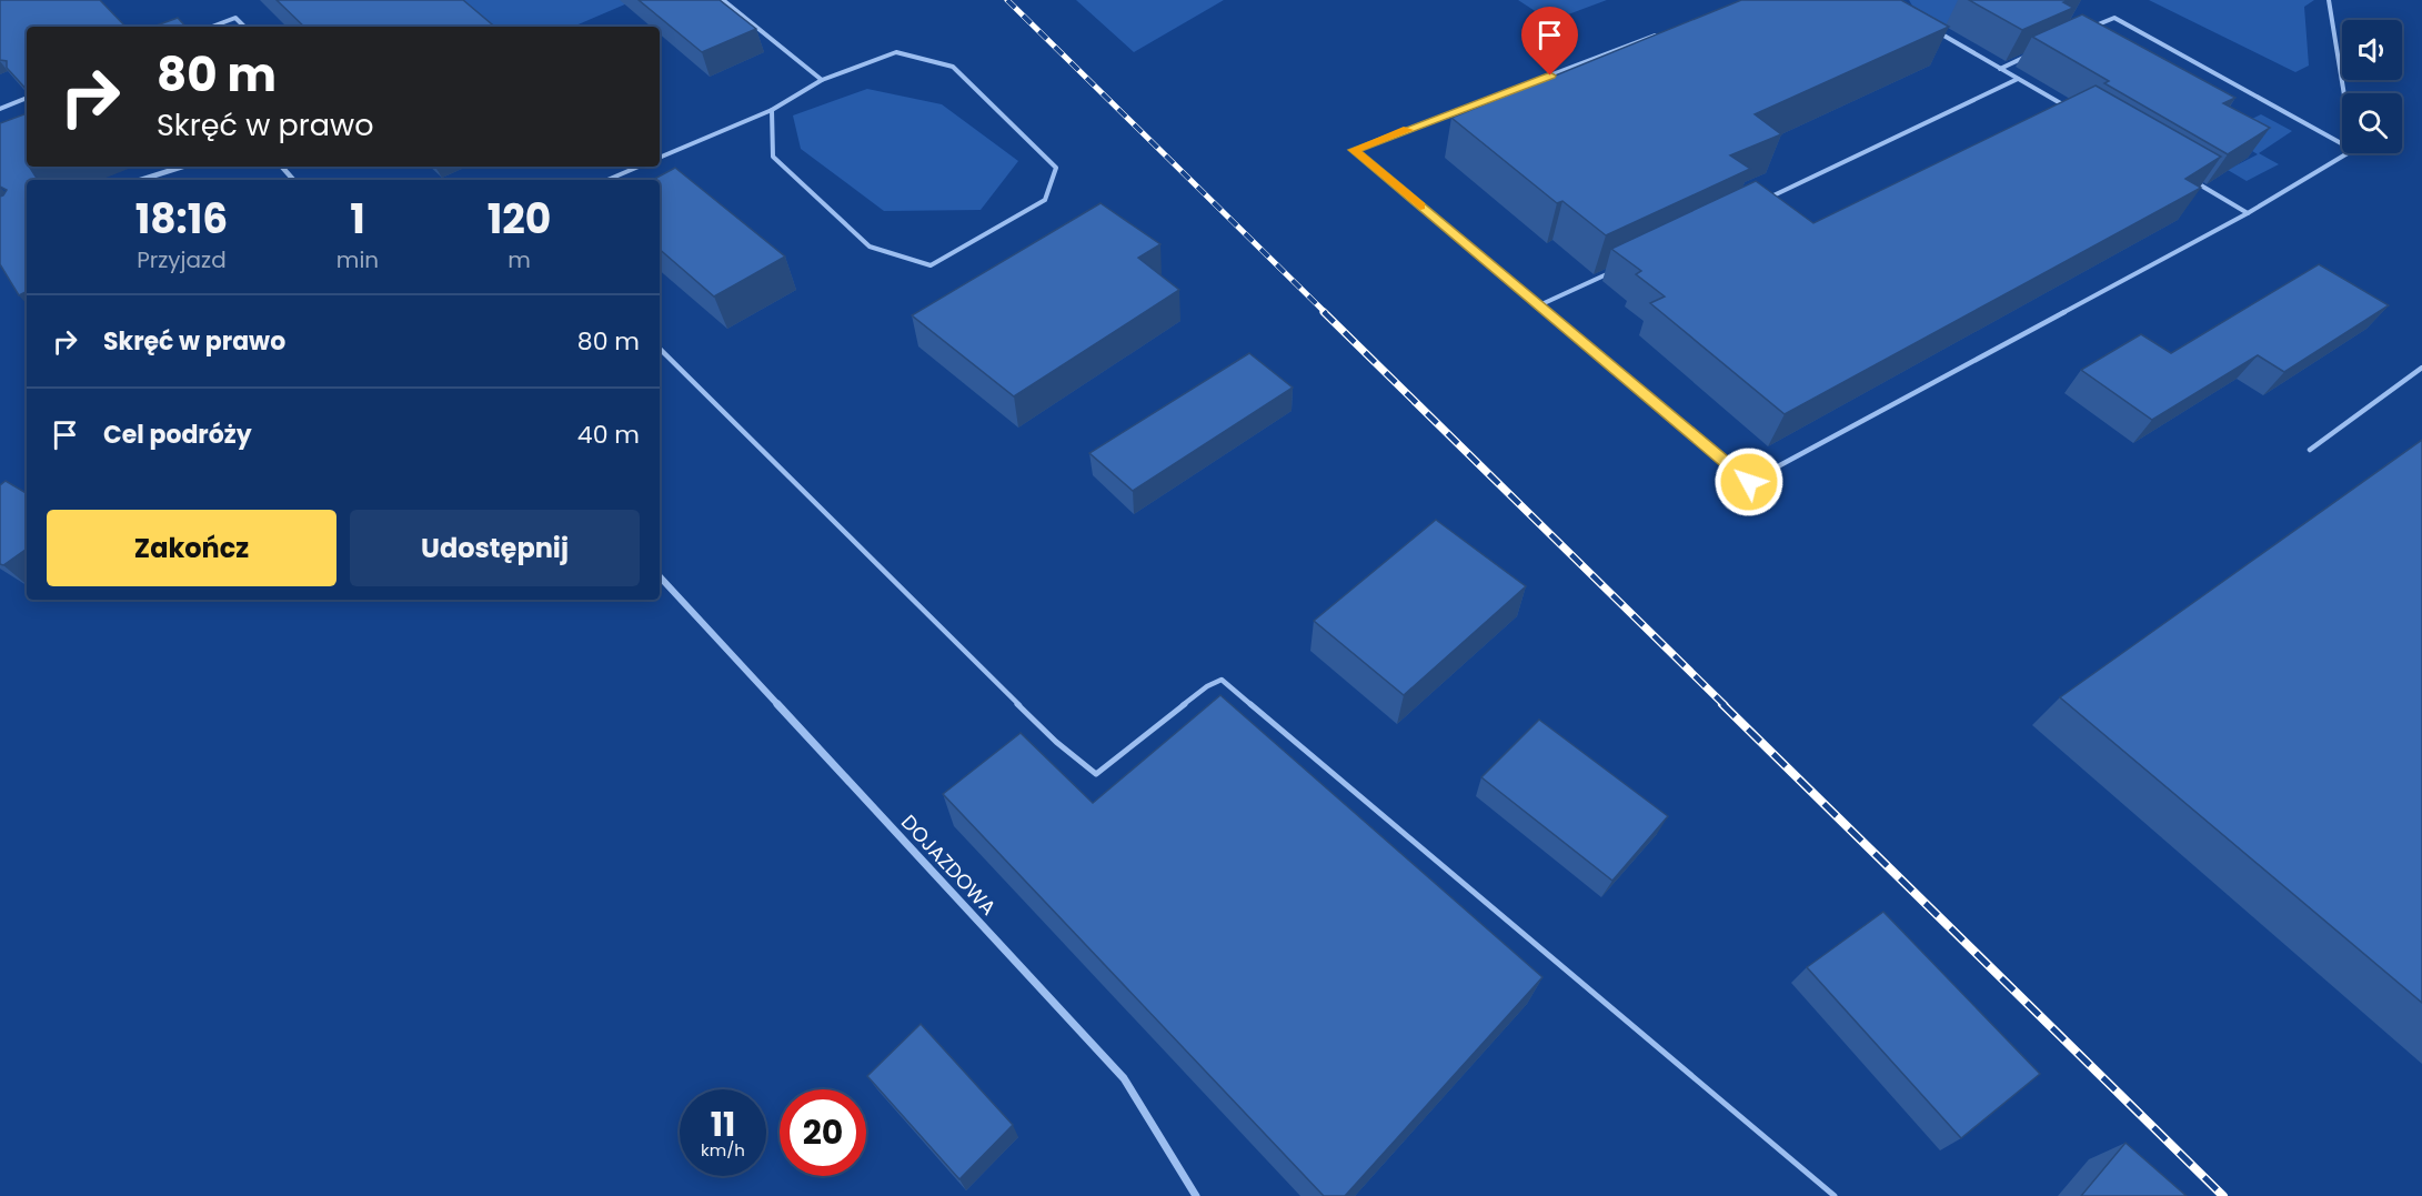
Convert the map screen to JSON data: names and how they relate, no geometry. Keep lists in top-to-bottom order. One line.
{"streets":{"street":["DOJAZDOWA"]},"page":{"turn":["80 m","Skręć w prawo"],"eta":["18:16","Przyjazd","1","min","120","m"],"list":[{"name":"Skręć w prawo","value":"80 m"},{"name":"Cel podróży","value":"40 m"}],"buttons":["Zakończ","Udostępnij"],"speed":"11 km/h","limit":"20"}}
